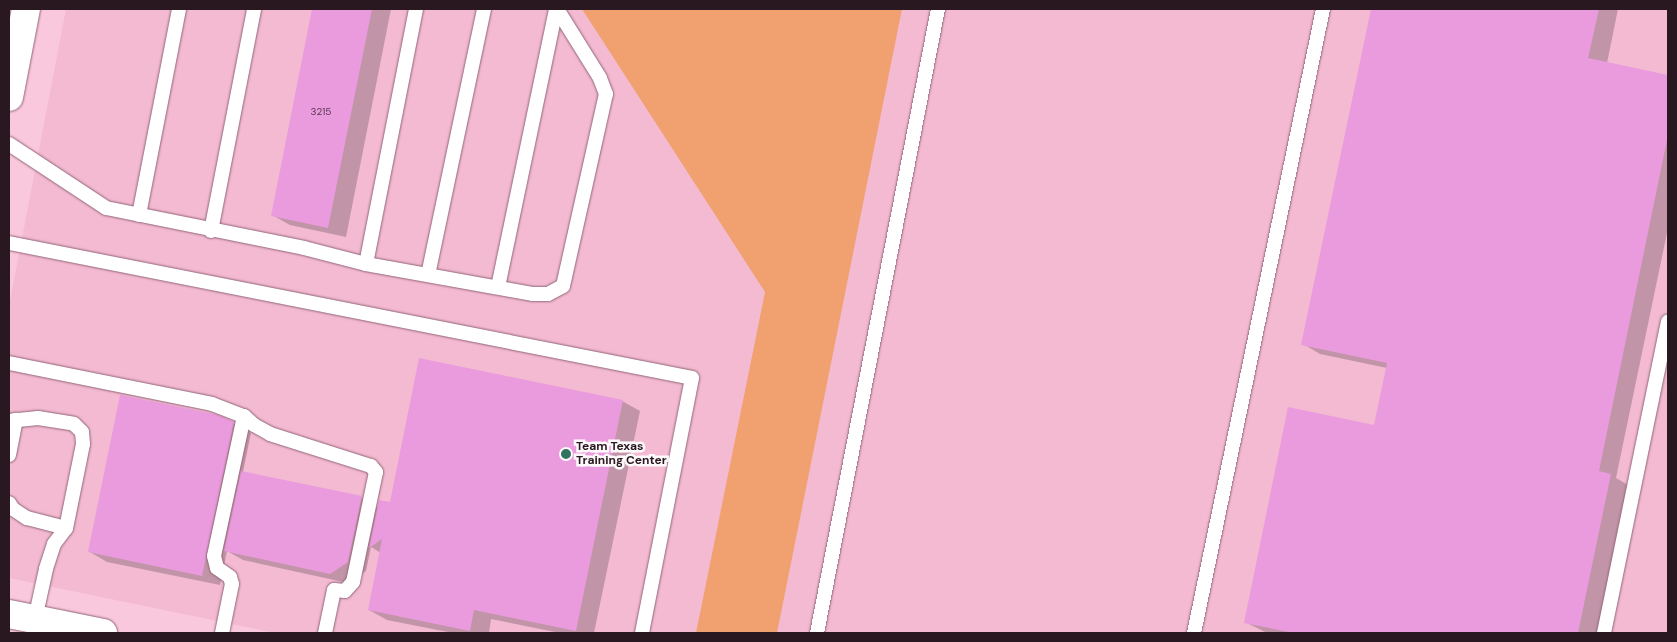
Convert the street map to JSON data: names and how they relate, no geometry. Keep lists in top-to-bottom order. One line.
{"places":["Team Texas Training Center"],"house_numbers":["3215"]}
